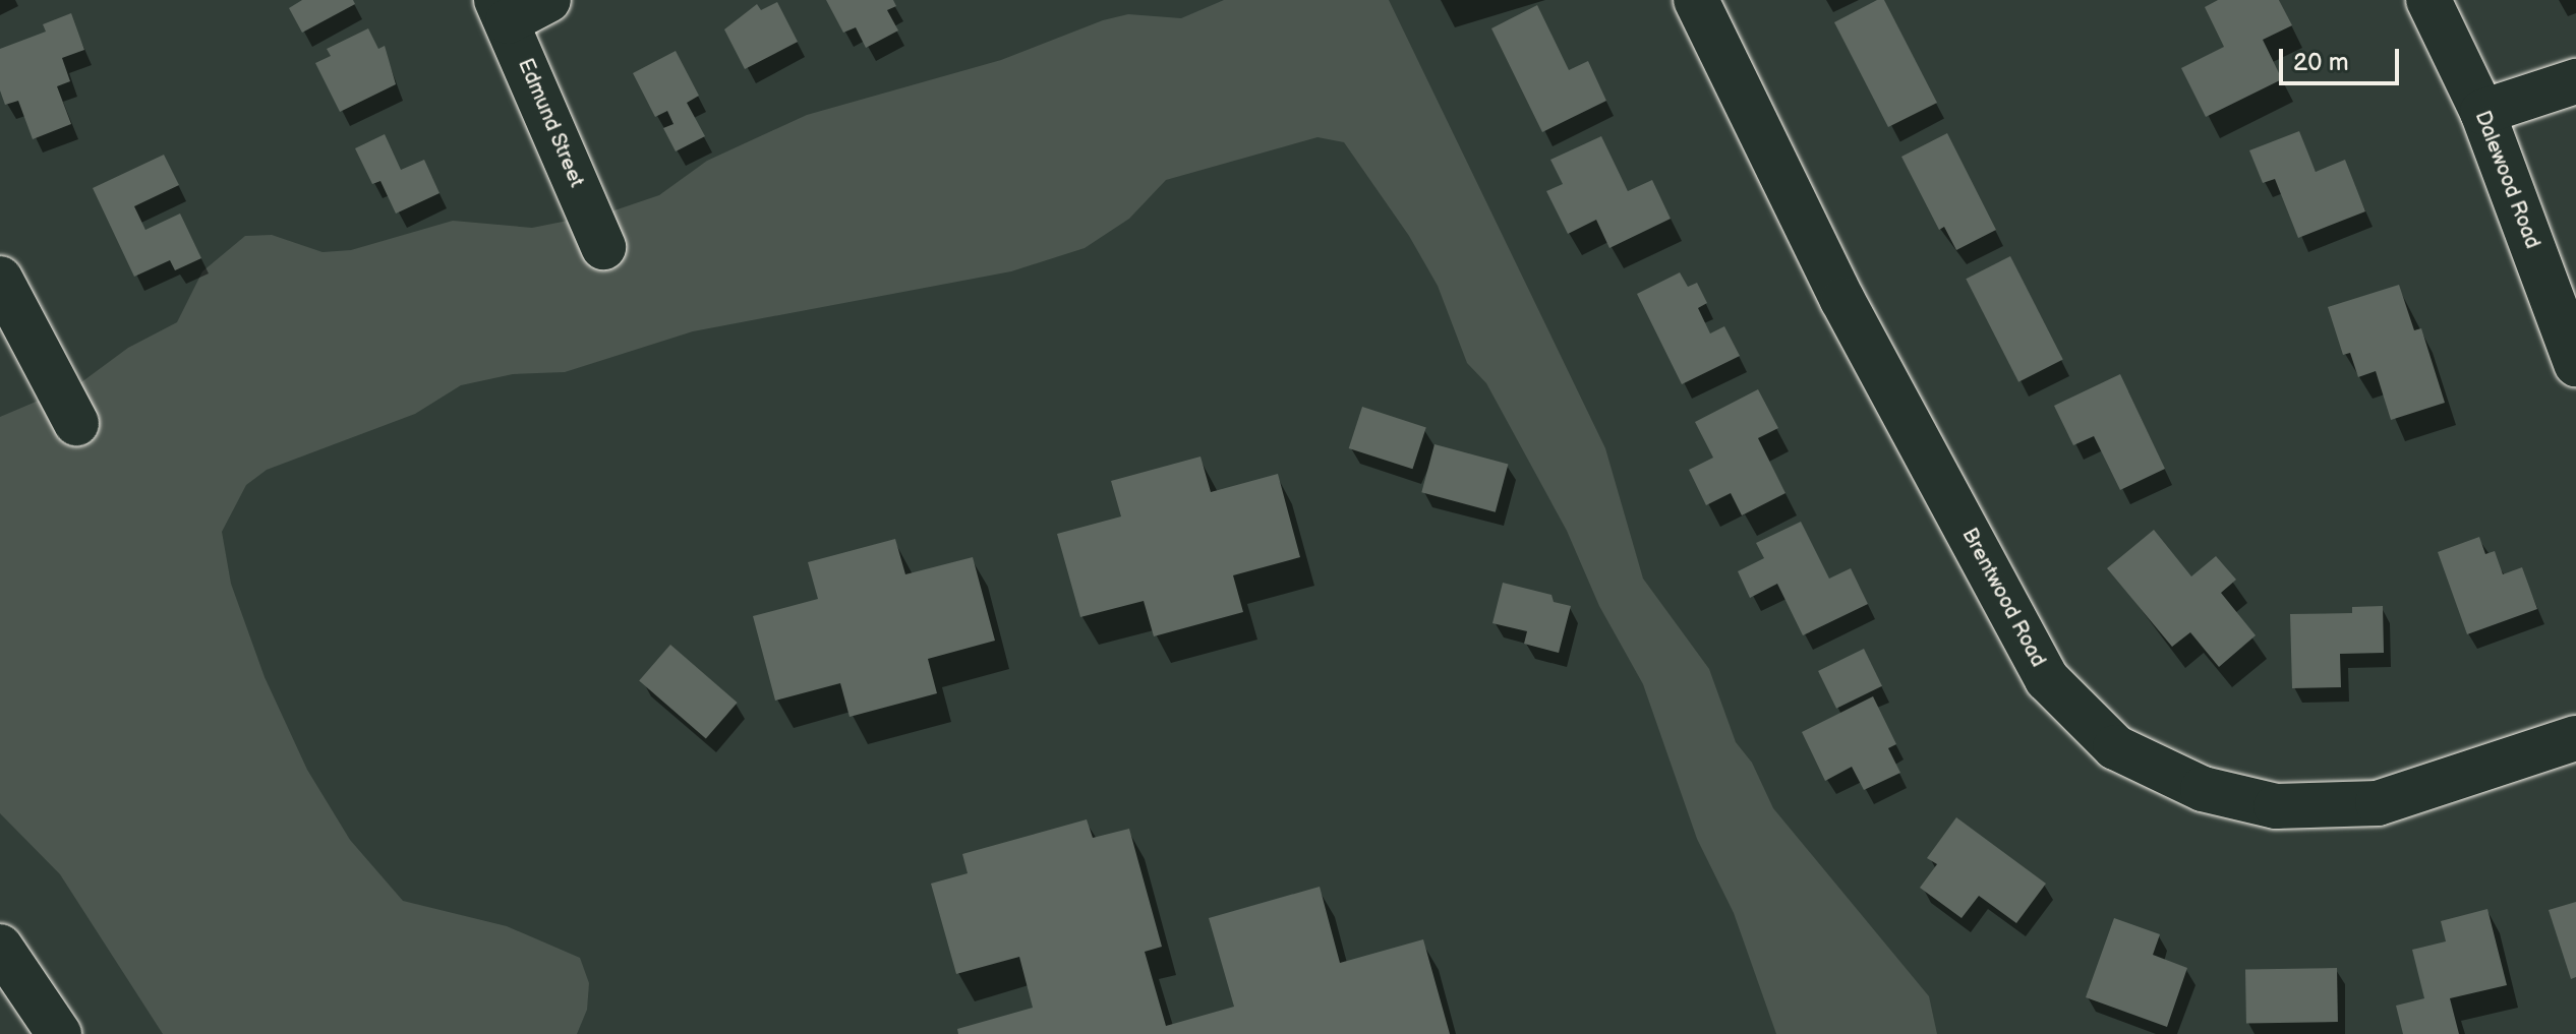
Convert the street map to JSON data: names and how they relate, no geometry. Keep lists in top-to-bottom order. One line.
{"streets":{"street":["Edmund Street","Dalewood Road","Brentwood Road"]},"scale_bar":"20 m"}
